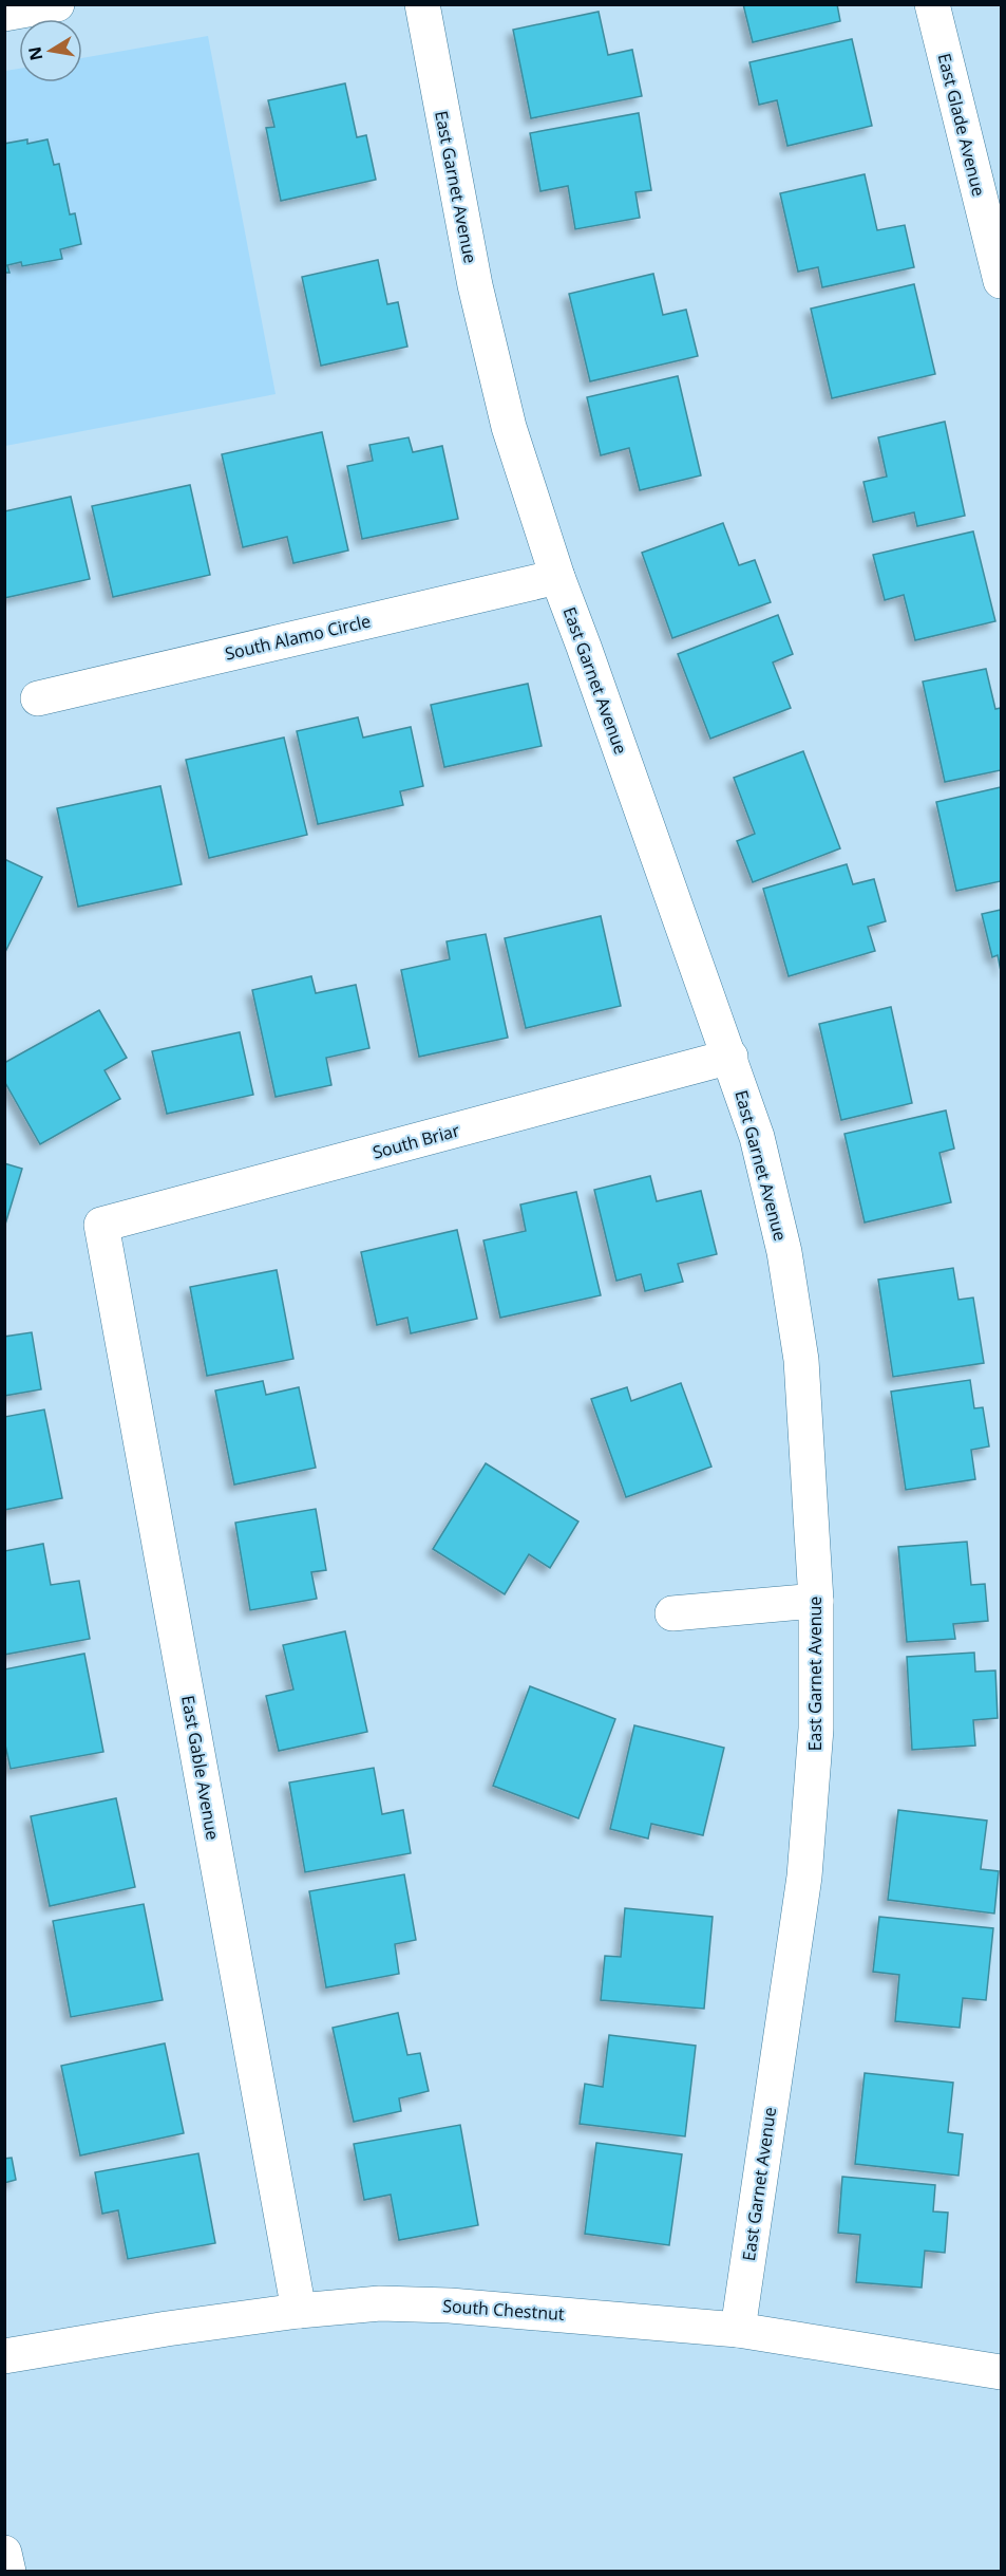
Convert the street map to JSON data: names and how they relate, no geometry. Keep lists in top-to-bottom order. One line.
{"streets":{"street":["East Glade Avenue","East Garnet Avenue","South Alamo Circle","South Briar","East Gable Avenue","South Chestnut"]},"crossings":[["East Garnet Avenue","South Alamo Circle"],["East Garnet Avenue","South Briar"],["East Garnet Avenue","South Chestnut"],["South Briar","East Gable Avenue"],["East Gable Avenue","South Chestnut"]],"north":"left"}
